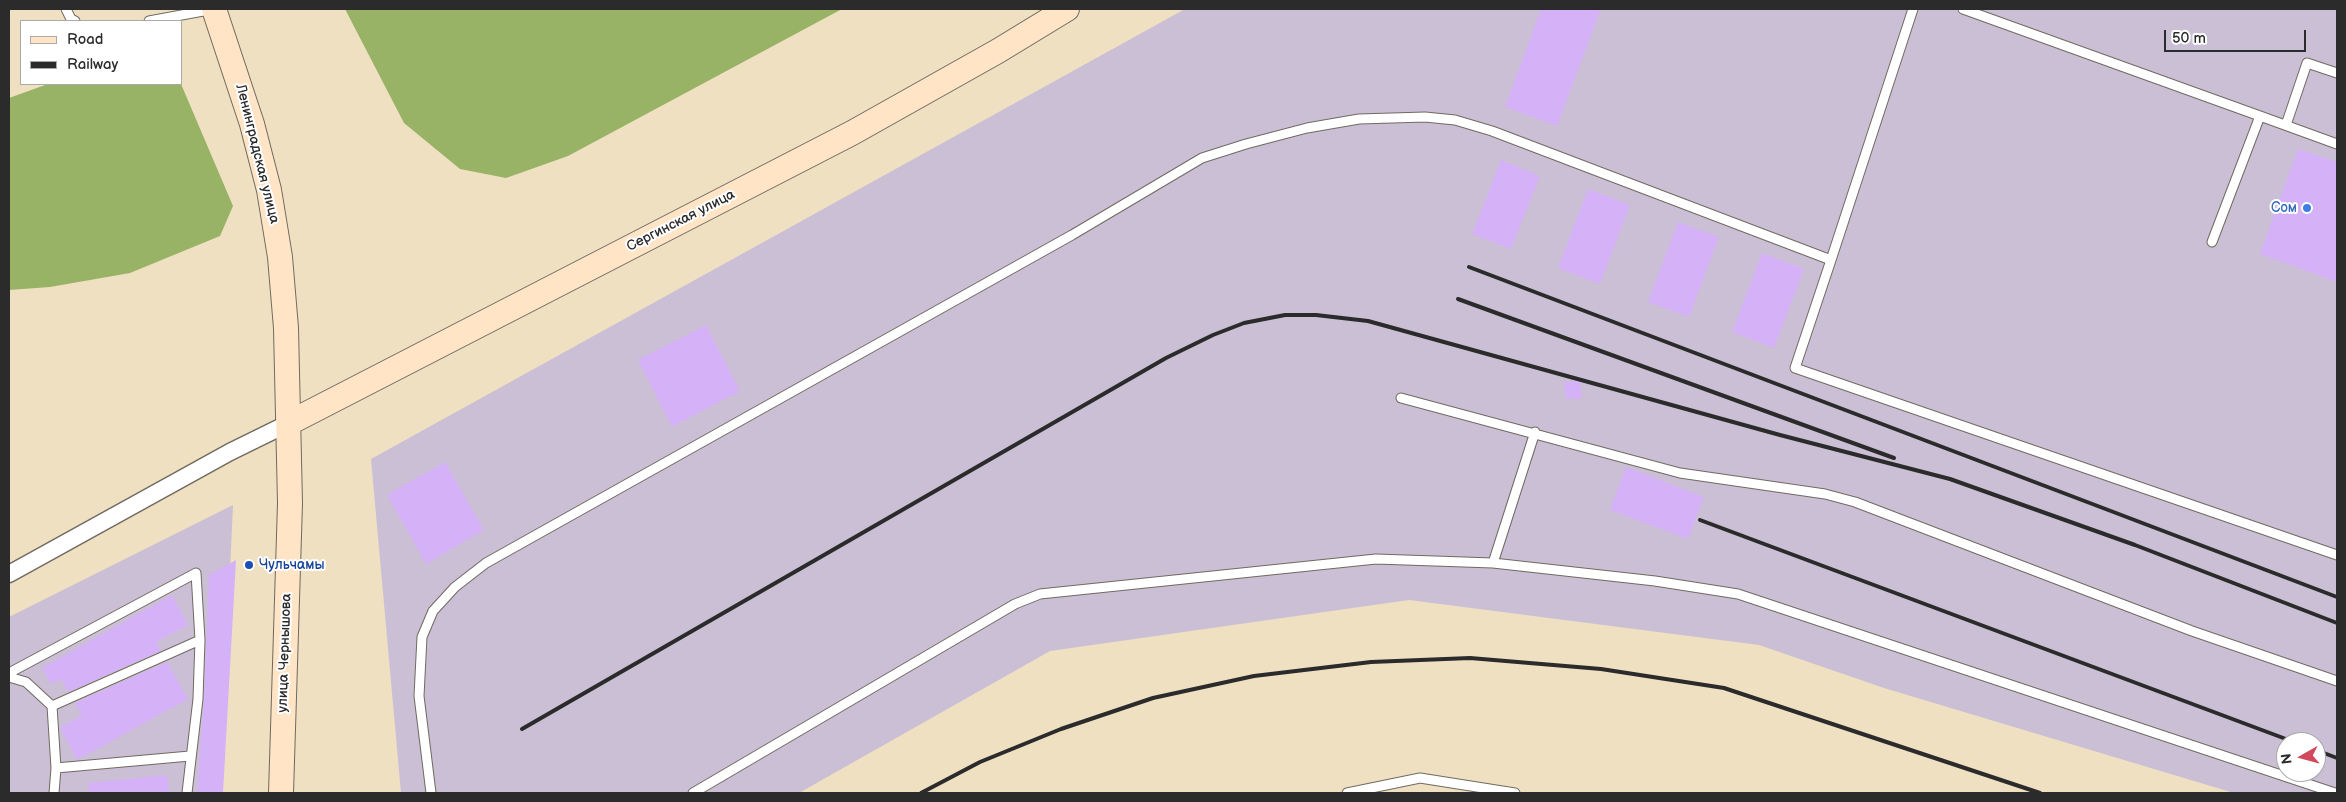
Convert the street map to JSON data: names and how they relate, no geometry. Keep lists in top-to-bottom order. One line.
{"streets":{"main road":["Ленинградская улица","Сергинская улица","улица Чернышова"]},"crossings":[["Ленинградская улица","Сергинская улица"],["Ленинградская улица","улица Чернышова"],["Сергинская улица","улица Чернышова"]],"places":["Сом","Чульчамы"],"legend":["Road","Railway"],"scale_bar":"50 m","north":"left"}
